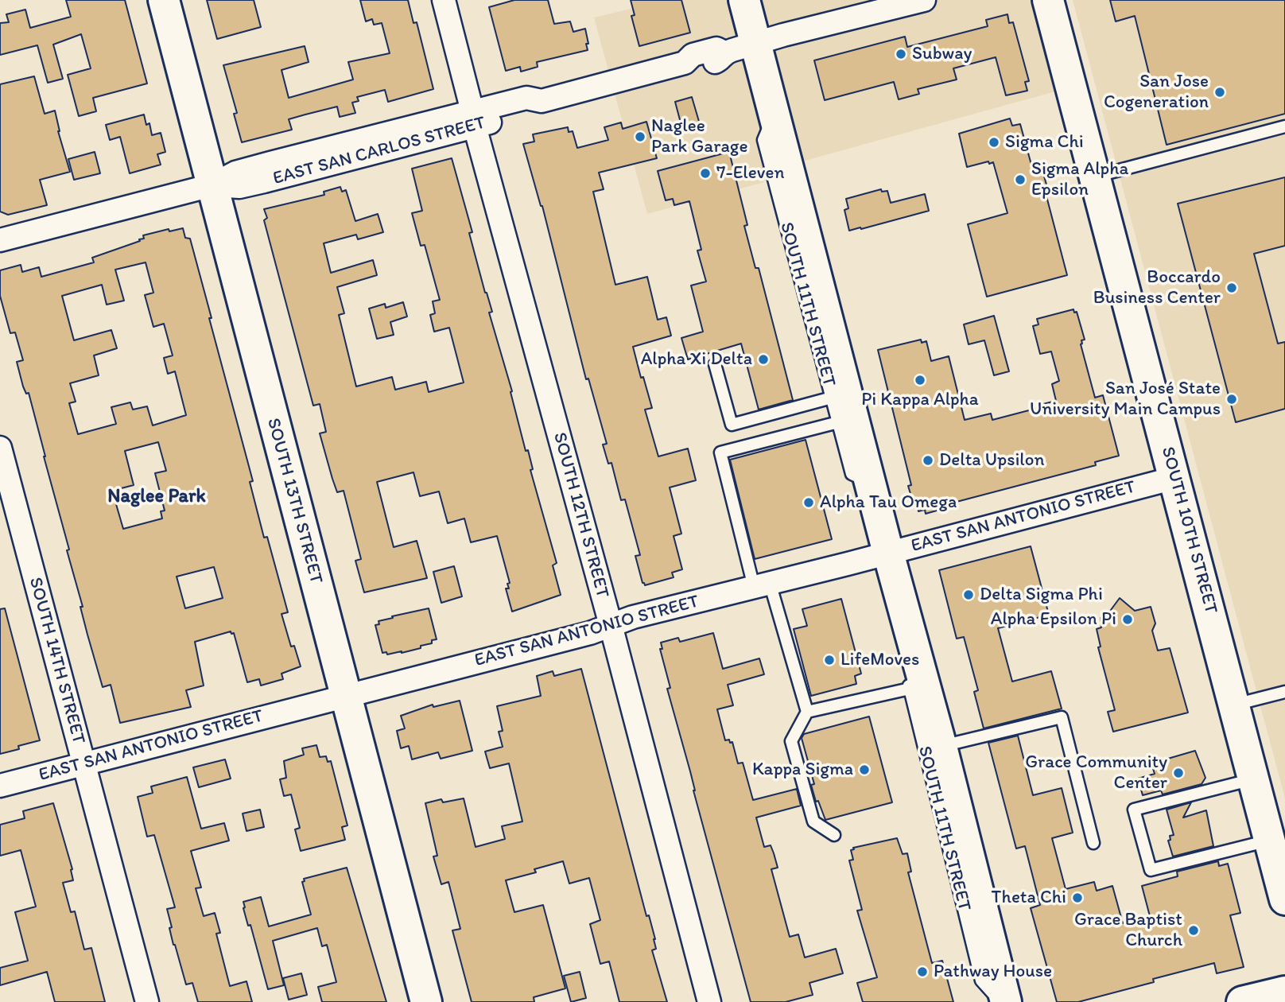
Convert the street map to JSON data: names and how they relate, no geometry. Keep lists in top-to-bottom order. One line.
{"streets":{"main road":["SOUTH 11TH STREET","SOUTH 13TH STREET","SOUTH 10TH STREET"],"street":["EAST SAN CARLOS STREET","SOUTH 12TH STREET","EAST SAN ANTONIO STREET","SOUTH 14TH STREET"]},"crossings":[["EAST SAN CARLOS STREET","SOUTH 11TH STREET"],["EAST SAN CARLOS STREET","SOUTH 13TH STREET"],["EAST SAN CARLOS STREET","SOUTH 12TH STREET"],["SOUTH 11TH STREET","EAST SAN ANTONIO STREET"],["SOUTH 13TH STREET","EAST SAN ANTONIO STREET"],["SOUTH 12TH STREET","EAST SAN ANTONIO STREET"],["EAST SAN ANTONIO STREET","SOUTH 10TH STREET"],["EAST SAN ANTONIO STREET","SOUTH 14TH STREET"]],"districts":["Naglee Park"],"places":["Subway","San Jose Cogeneration","Naglee Park Garage","Sigma Chi","7-Eleven","Sigma Alpha Epsilon","Boccardo Business Center","Alpha Xi Delta","Pi Kappa Alpha","San José State University Main Campus","Delta Upsilon","Alpha Tau Omega","Delta Sigma Phi","Alpha Epsilon Pi","LifeMoves","Kappa Sigma","Grace Community Center","Theta Chi","Grace Baptist Church","Pathway House"]}
